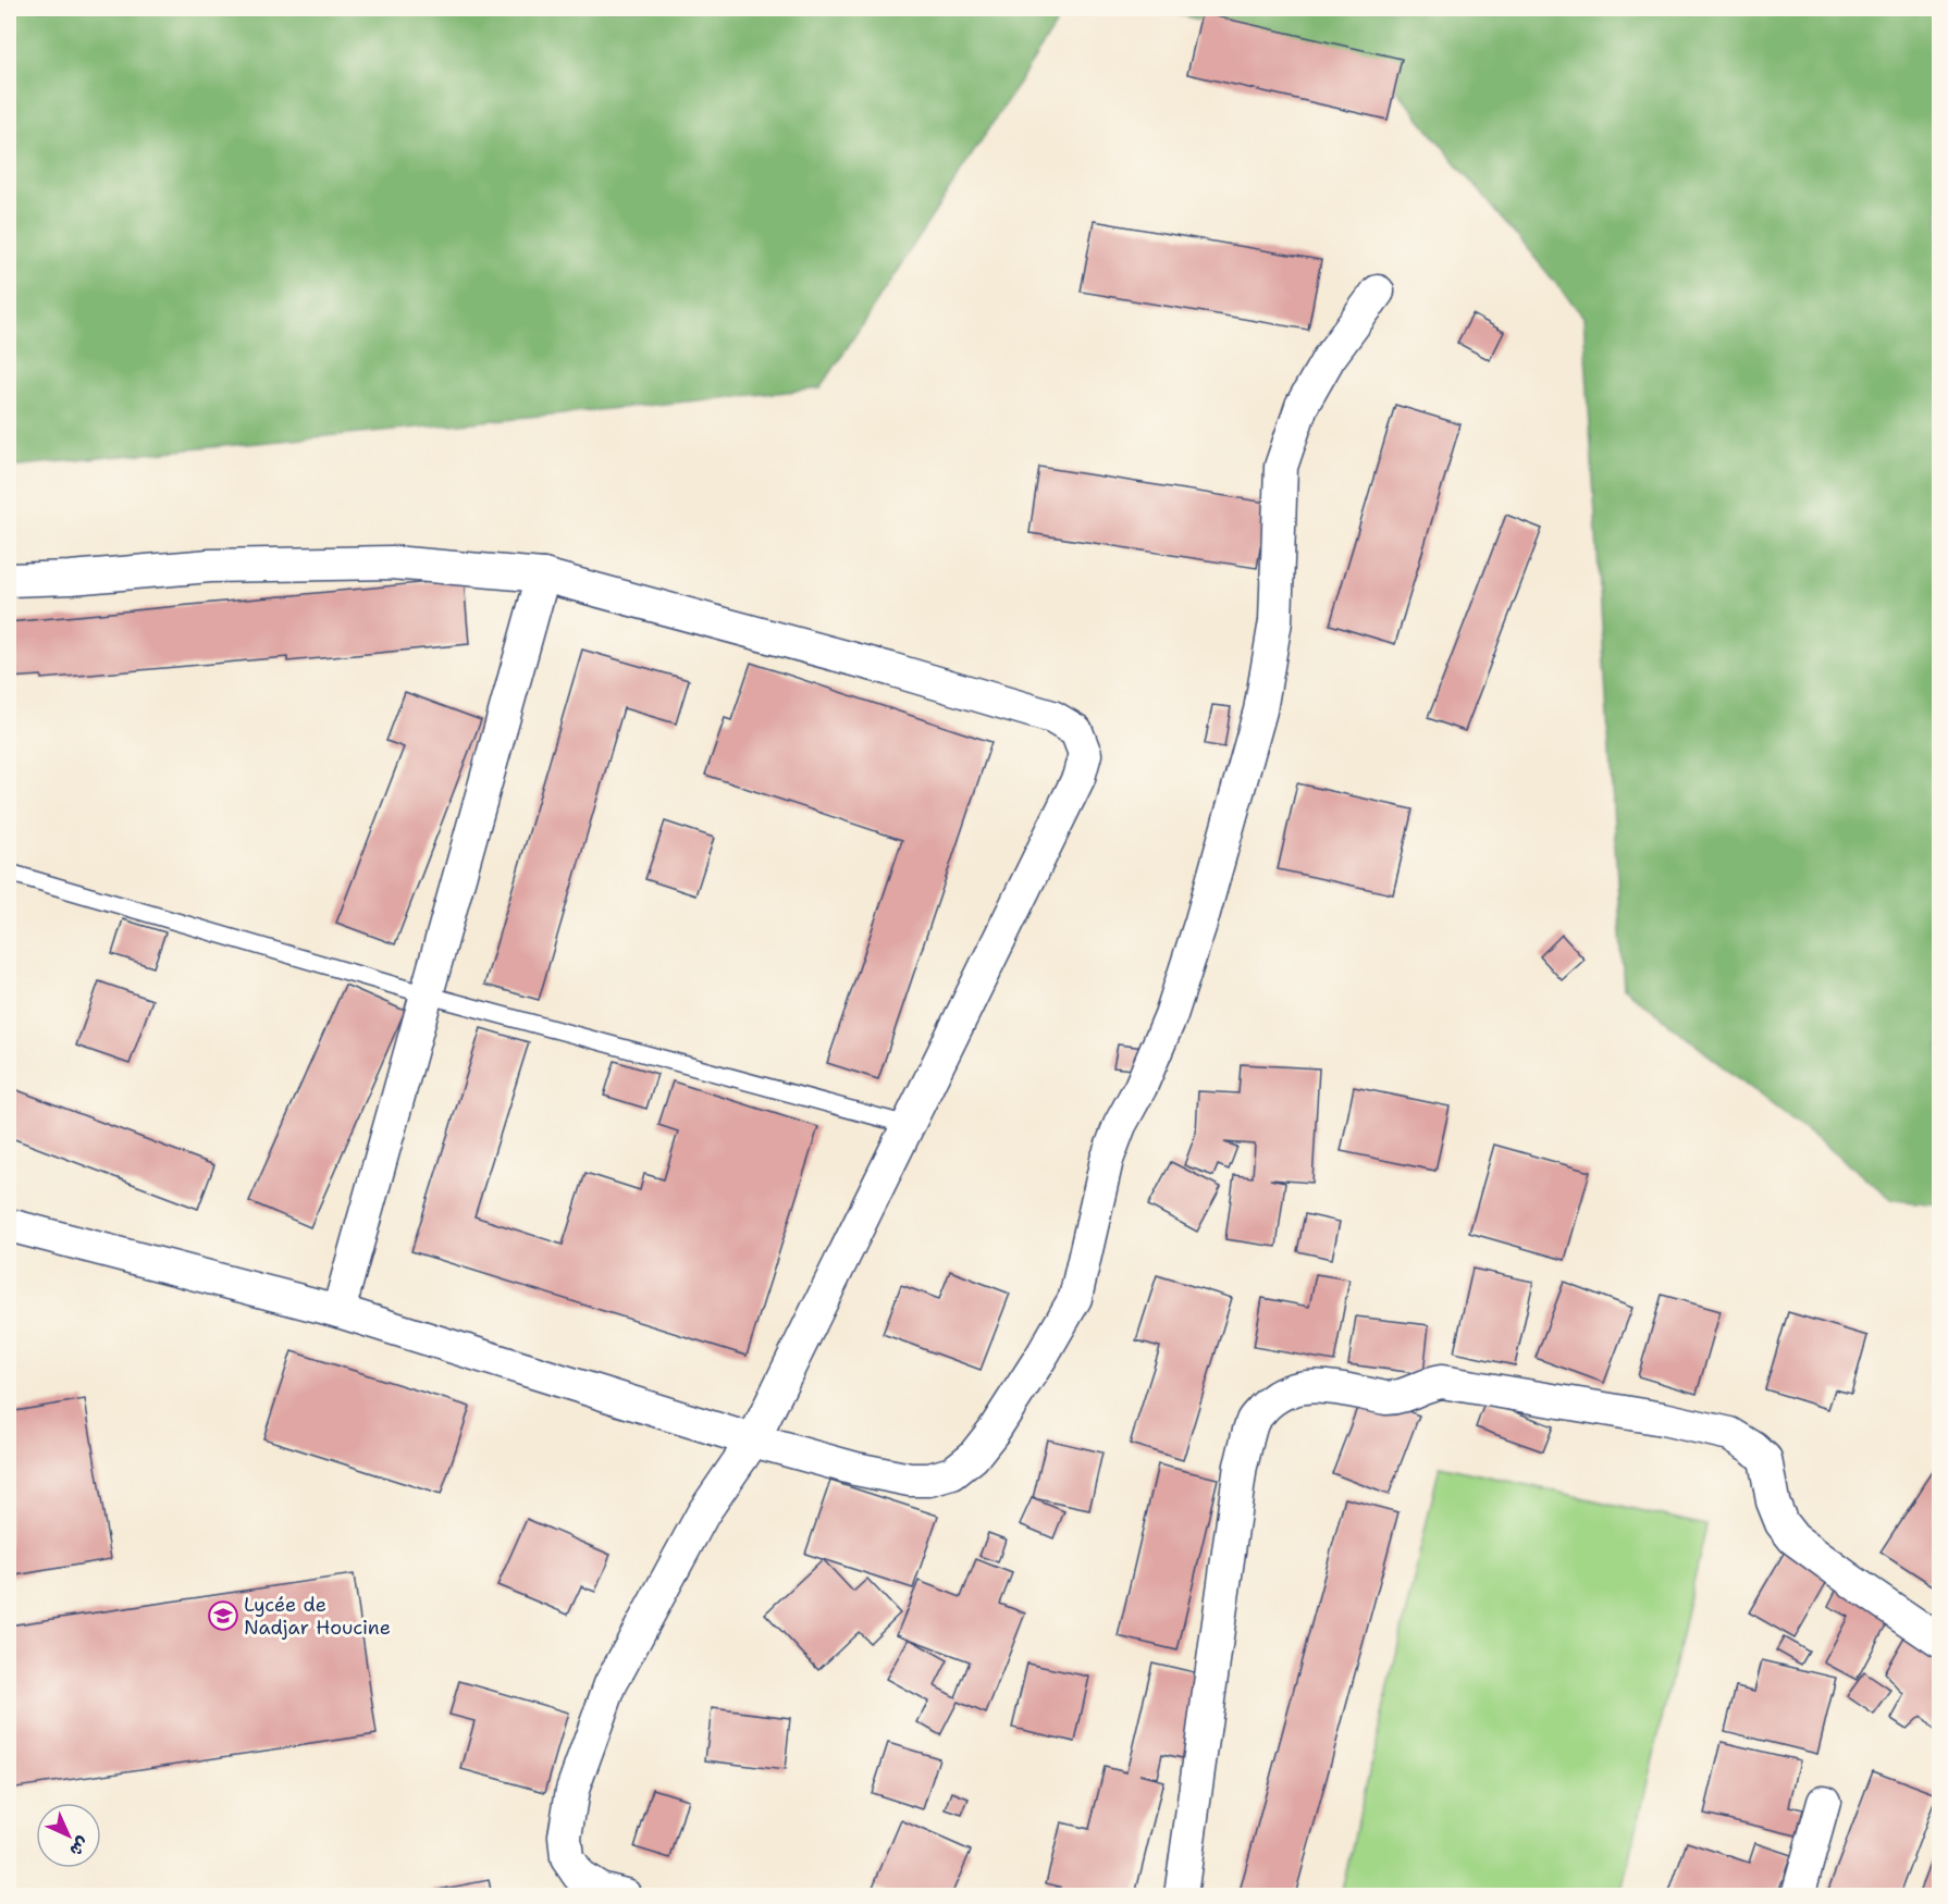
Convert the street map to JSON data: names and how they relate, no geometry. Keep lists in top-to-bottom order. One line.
{"places":{"school or university":["Lycée de Nadjar Houcine"]},"north":"bottom right"}
